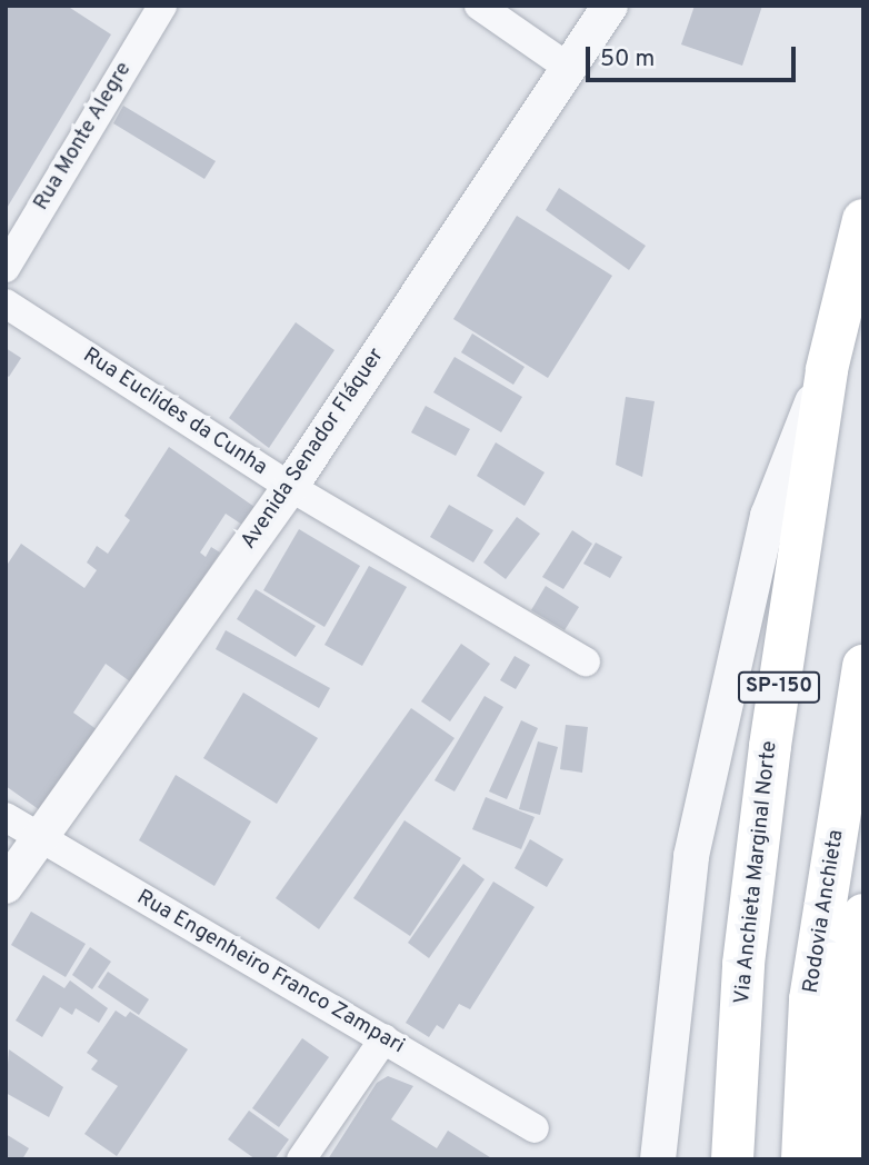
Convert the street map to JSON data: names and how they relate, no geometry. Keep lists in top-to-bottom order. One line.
{"streets":{"highway":["SP-150","Via Anchieta Marginal Norte","Rodovia Anchieta"],"street":["Rua Monte Alegre","Rua Euclides da Cunha","Avenida Senador Fláquer","Rua Engenheiro Franco Zampari"]},"crossings":[["Rua Euclides da Cunha","Avenida Senador Fláquer"],["Avenida Senador Fláquer","Rua Engenheiro Franco Zampari"]],"scale_bar":"50 m"}
